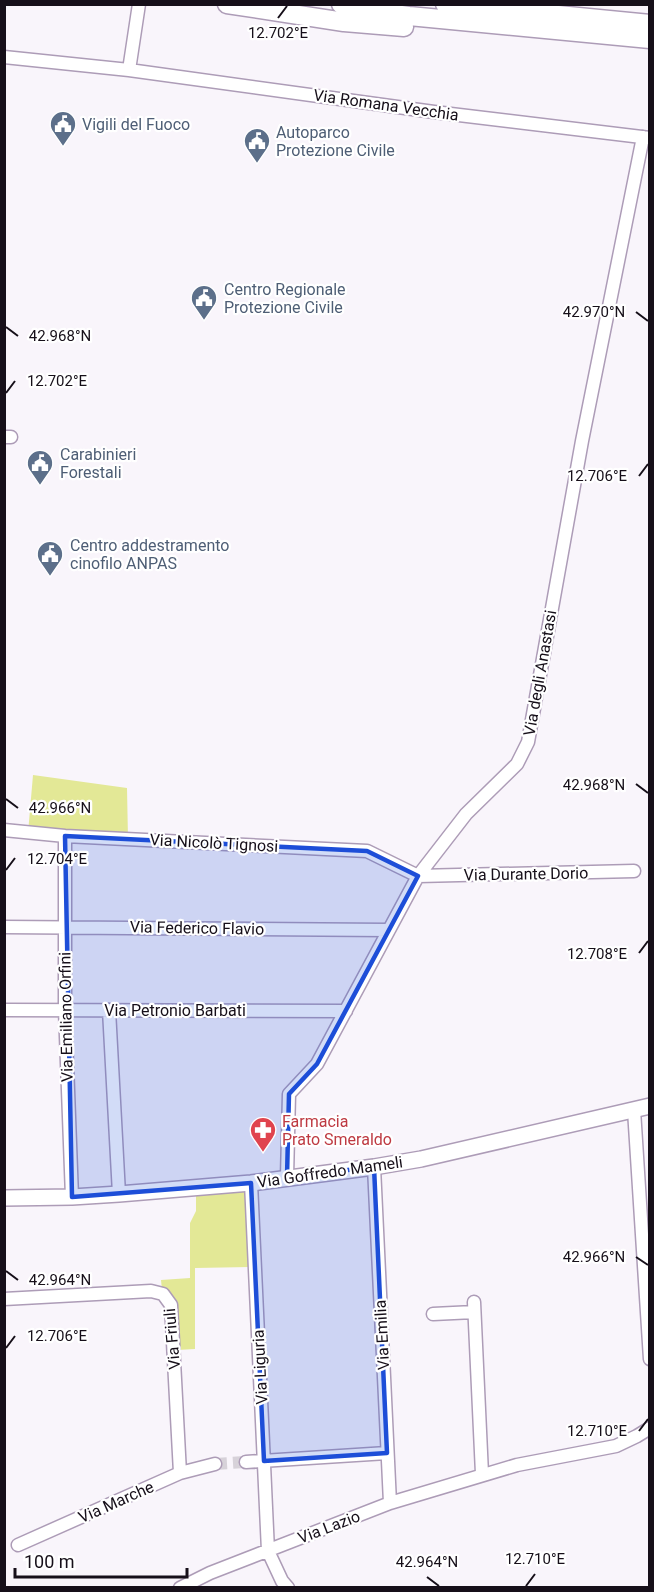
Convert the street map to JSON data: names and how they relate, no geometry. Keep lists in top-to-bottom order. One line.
{"streets":{"main road":["Via Goffredo Mameli"],"street":["Via Romana Vecchia","Via degli Anastasi","Via Nicolò Tignosi","Via Durante Dorio","Via Federico Flavio","Via Petronio Barbati","Via Emiliano Orfini","Via Emilia","Via Friuli","Via Liguria","Via Marche","Via Lazio"]},"crossings":[["Via Romana Vecchia","Via degli Anastasi"],["Via degli Anastasi","Via Nicolò Tignosi"],["Via degli Anastasi","Via Durante Dorio"],["Via degli Anastasi","Via Federico Flavio"],["Via degli Anastasi","Via Petronio Barbati"],["Via degli Anastasi","Via Goffredo Mameli"],["Via Nicolò Tignosi","Via Durante Dorio"],["Via Nicolò Tignosi","Via Emiliano Orfini"],["Via Federico Flavio","Via Emiliano Orfini"],["Via Petronio Barbati","Via Emiliano Orfini"],["Via Emiliano Orfini","Via Goffredo Mameli"],["Via Goffredo Mameli","Via Emilia"],["Via Goffredo Mameli","Via Liguria"],["Via Emilia","Via Lazio"],["Via Friuli","Via Marche"],["Via Liguria","Via Lazio"]],"places":{"public building":["Vigili del Fuoco","Autoparco Protezione Civile","Centro Regionale Protezione Civile","Carabinieri Forestali","Centro addestramento cinofilo ANPAS"],"pharmacy":["Farmacia Prato Smeraldo"]},"scale_bar":"100 m","coordinates":["12.702°E","42.970°N","42.968°N","12.706°E","42.966°N","12.704°E","12.708°E","42.964°N","12.710°E"]}
